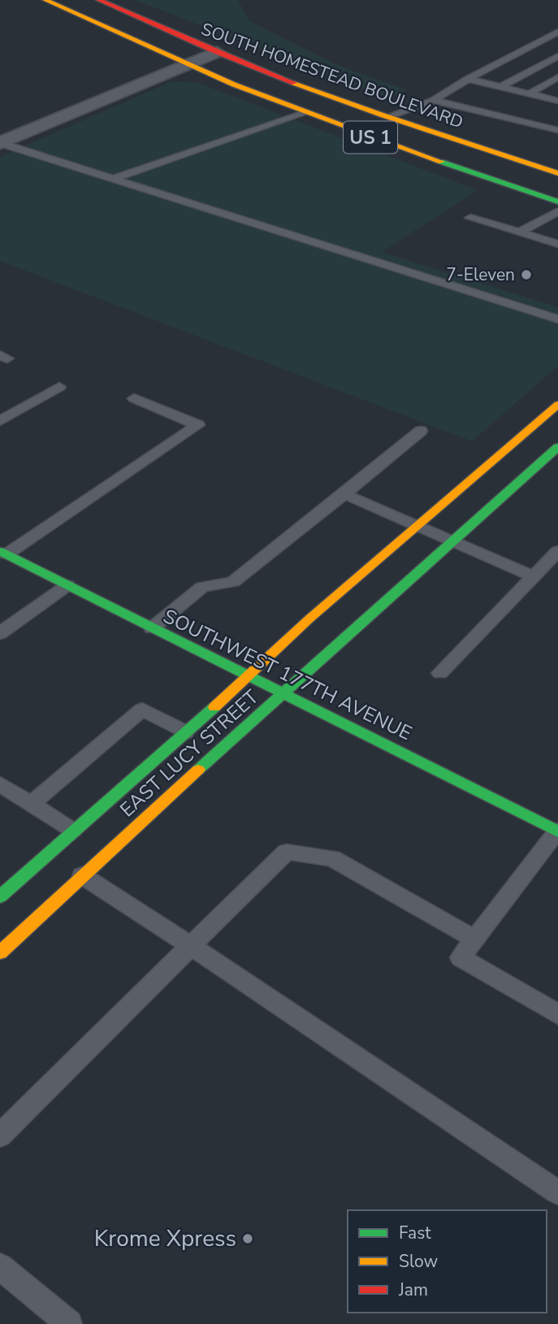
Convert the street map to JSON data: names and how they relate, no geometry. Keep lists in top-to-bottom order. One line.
{"streets":{"main road":["SOUTH HOMESTEAD BOULEVARD","US 1","SOUTHWEST 177TH AVENUE","EAST LUCY STREET"]},"crossings":[["SOUTHWEST 177TH AVENUE","EAST LUCY STREET"]],"places":["7-Eleven","Krome Xpress"],"legend":["Fast","Slow","Jam"]}
